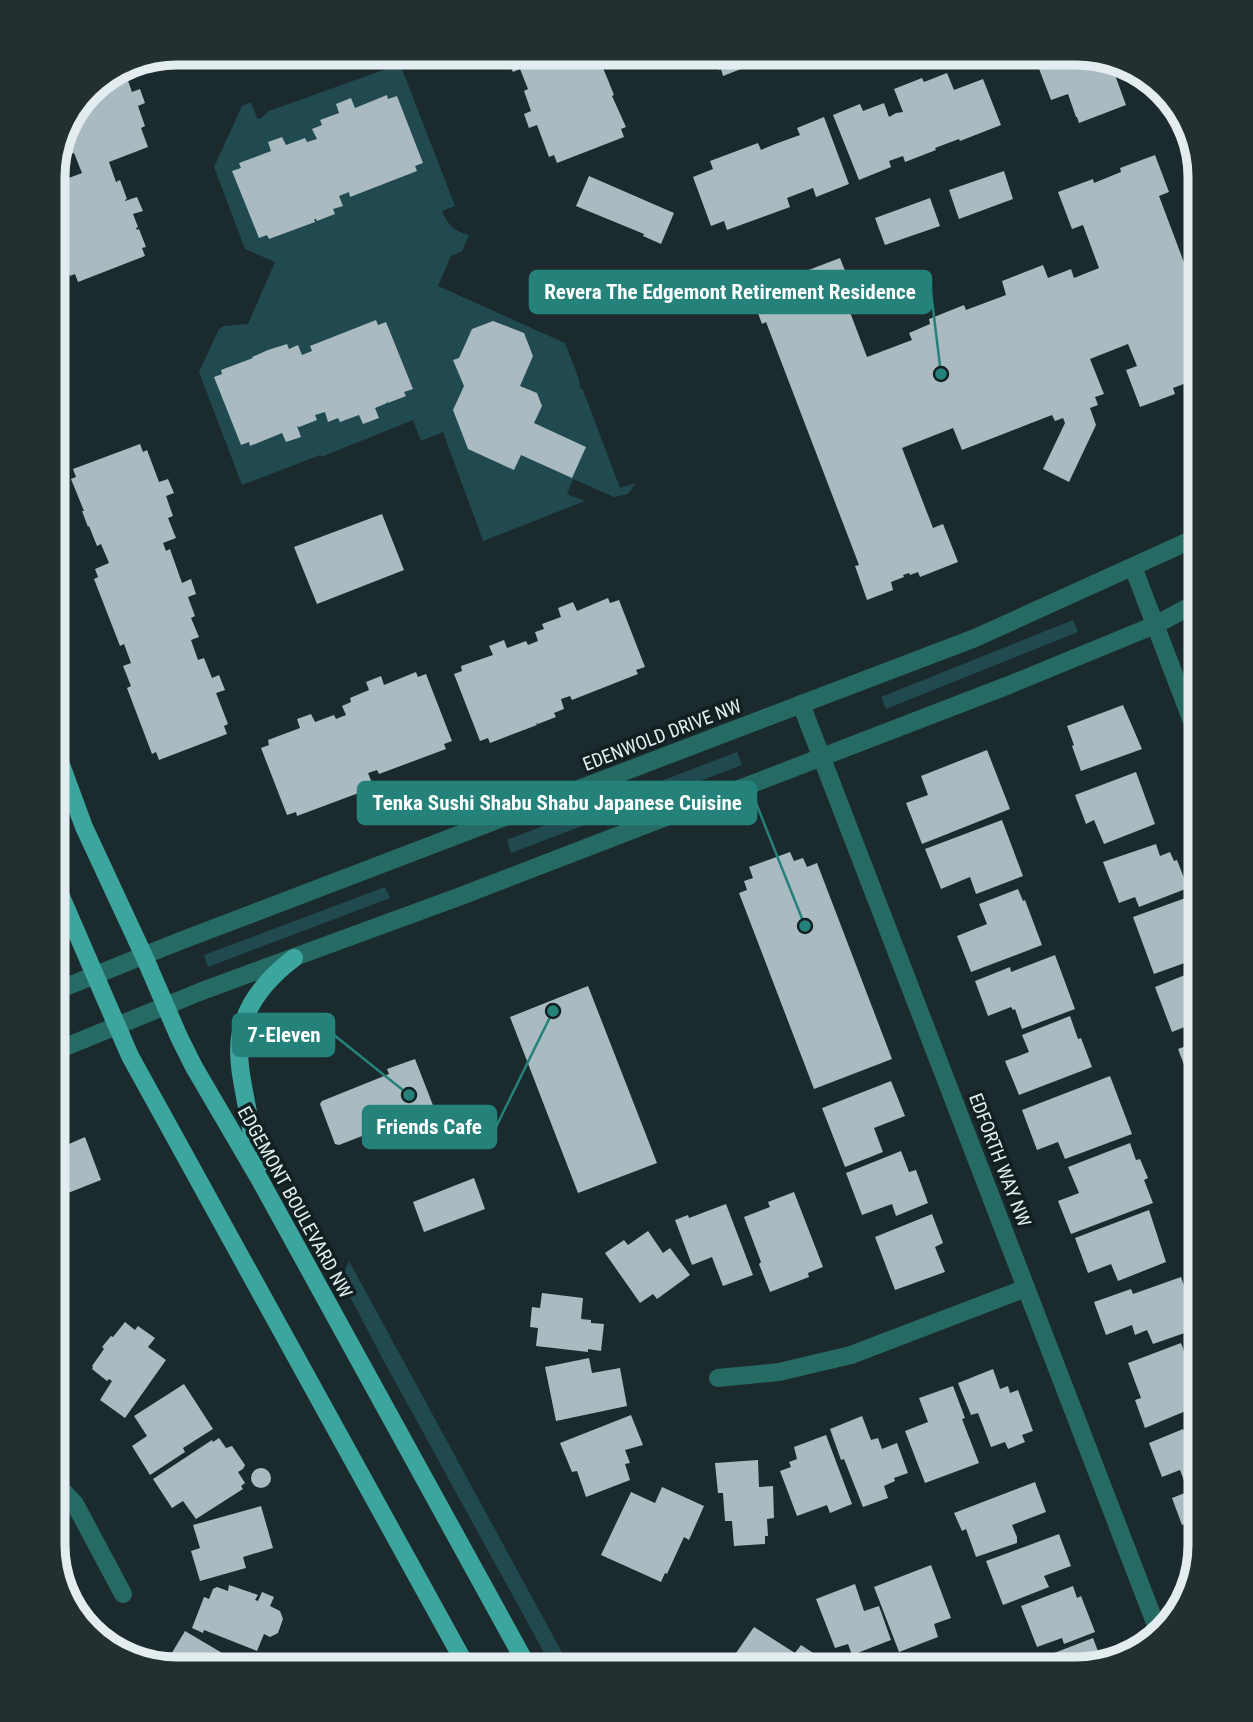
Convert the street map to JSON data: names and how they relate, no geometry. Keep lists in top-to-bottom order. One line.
{"streets":{"main road":["EDGEMONT BOULEVARD NW"],"street":["EDENWOLD DRIVE NW","EDFORTH WAY NW"]},"crossings":[["EDENWOLD DRIVE NW","EDFORTH WAY NW"],["EDENWOLD DRIVE NW","EDGEMONT BOULEVARD NW"]],"places":["Revera The Edgemont Retirement Residence","Tenka Sushi Shabu Shabu Japanese Cuisine","Friends Cafe","7-Eleven"]}
